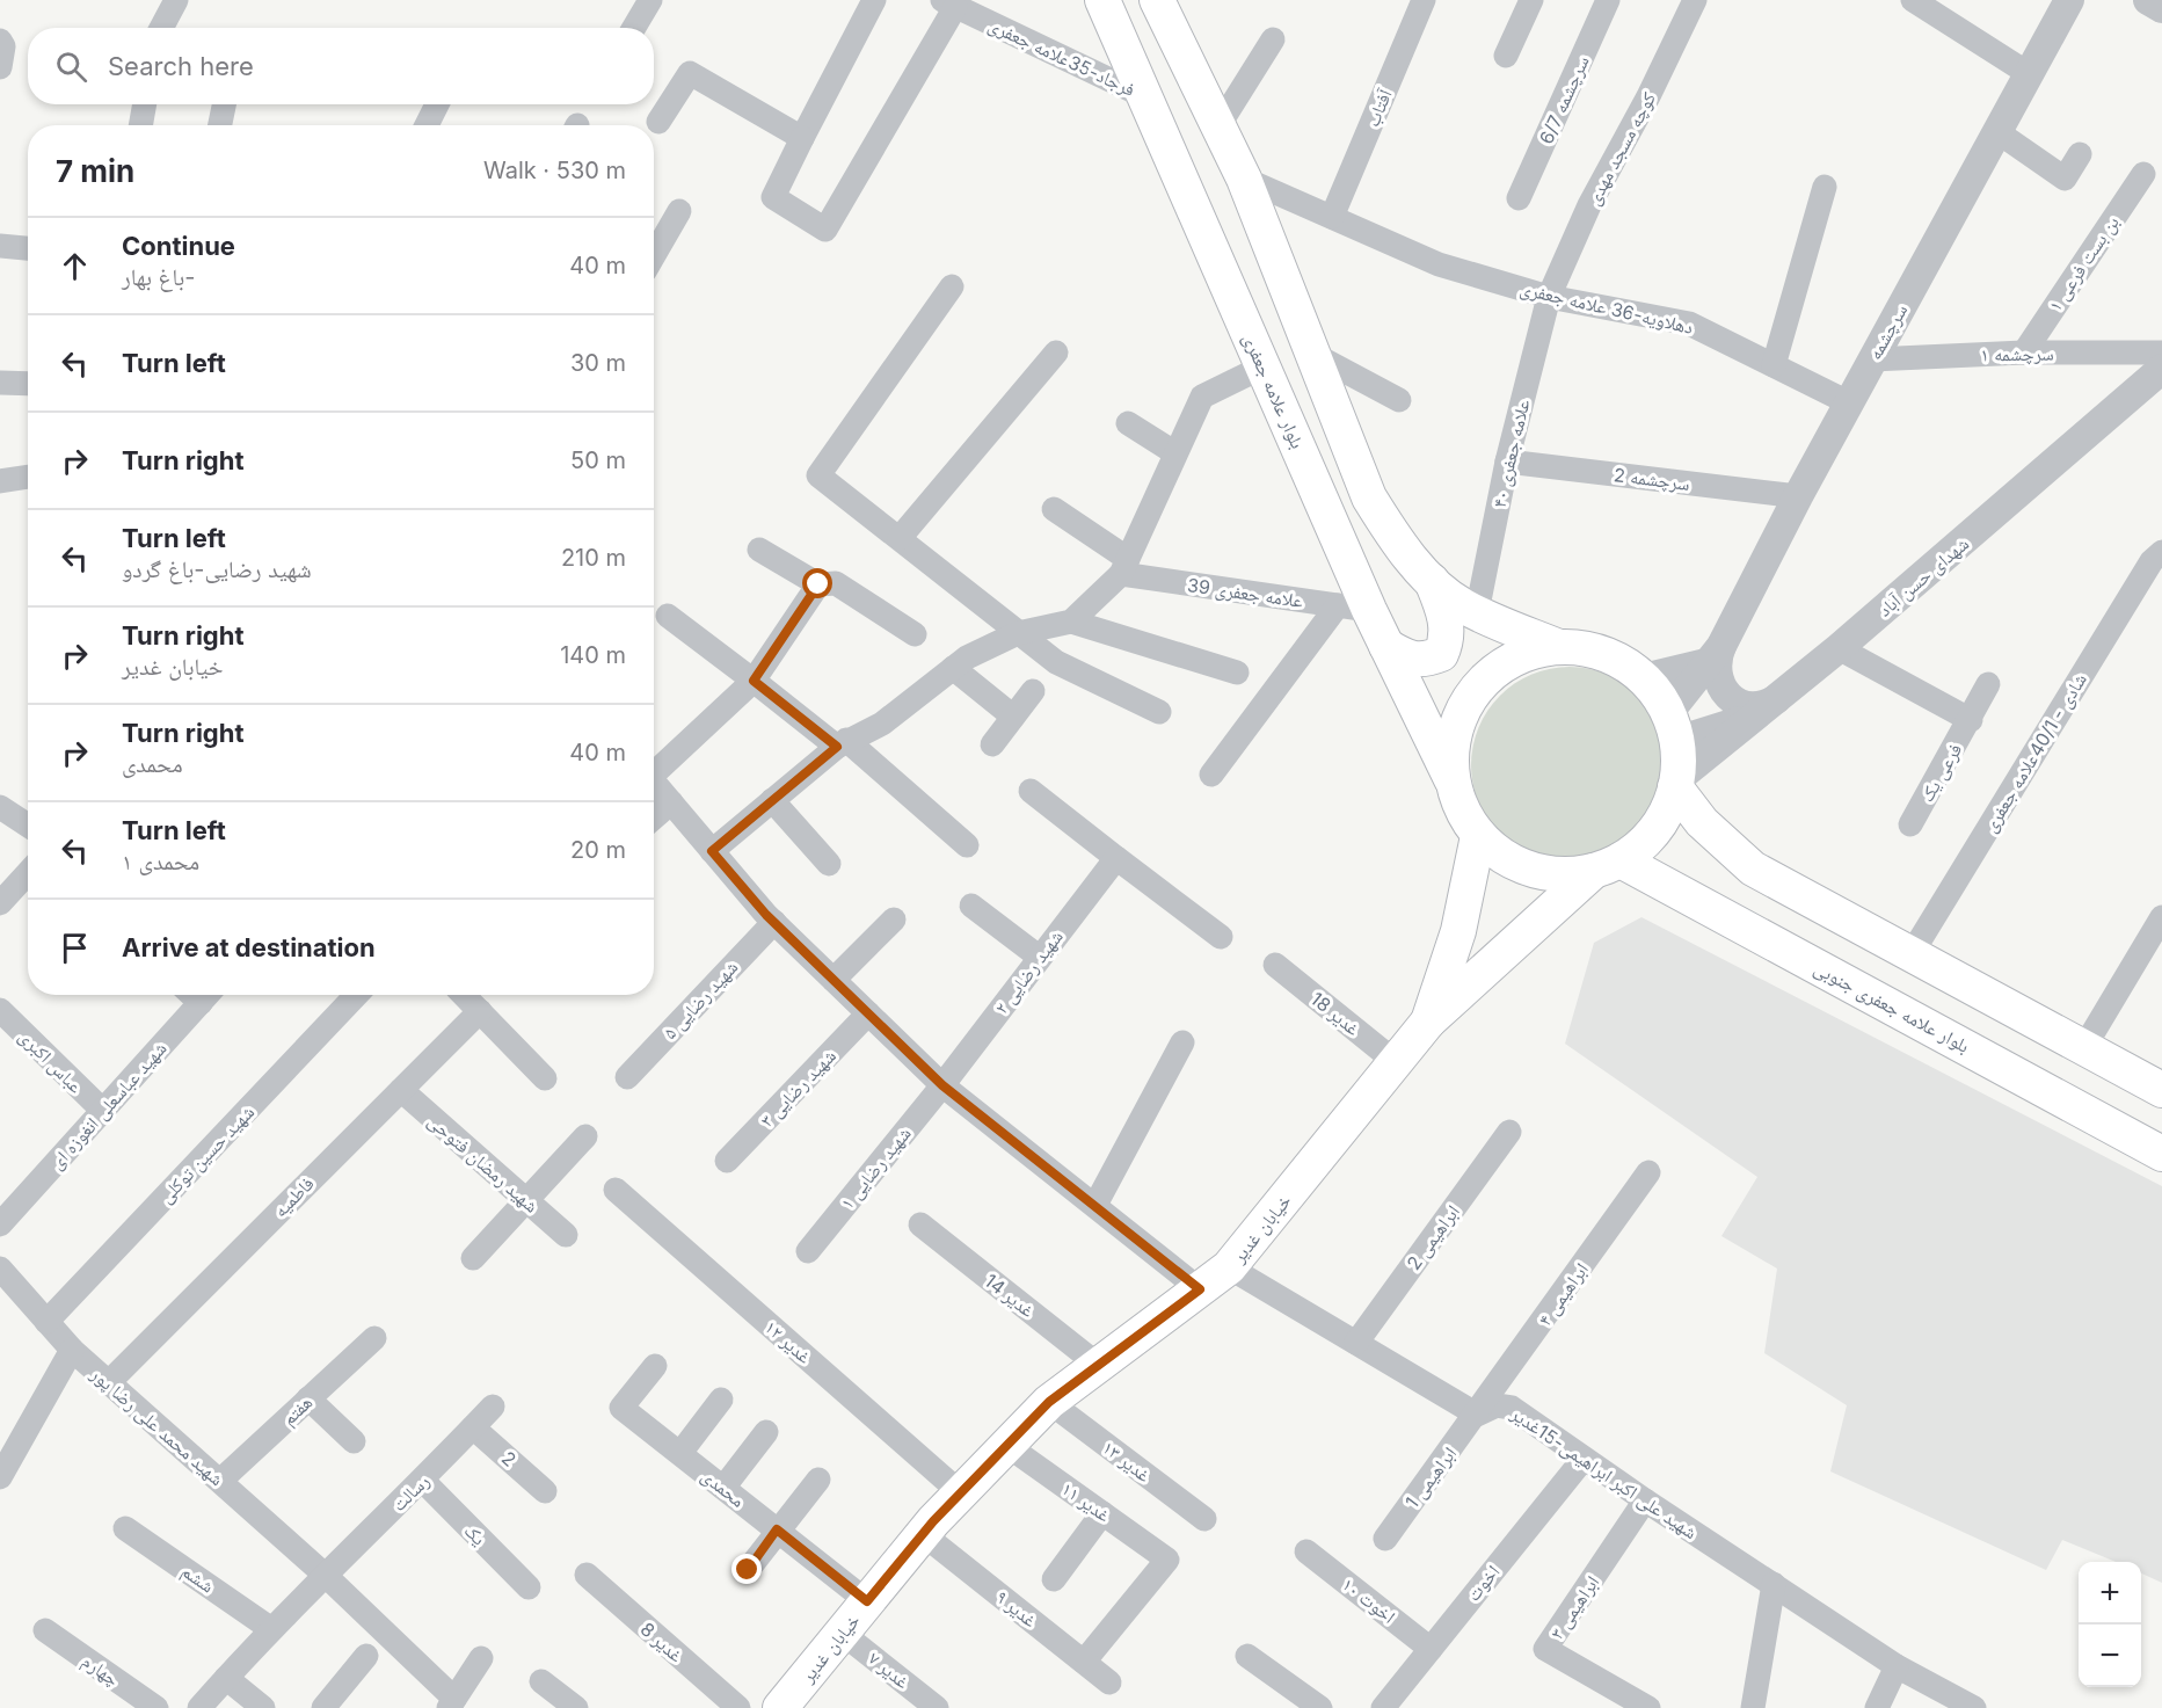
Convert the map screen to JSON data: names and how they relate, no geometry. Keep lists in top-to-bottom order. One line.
{"streets":{"main road":["بلوار علامه جعفری","بلوار علامه جعفری جنوبی","خیابان غدیر"],"street":["فرجاد-35علامه جعفری","سرچشمه 6/7","آفتاب","کوچه مسجد مهدی","بن بست فرعی ۱","دهلاویه-36 علامه جعفری","سرچشمه","سرچشمه ۱","علامه جعفری ۴۰","سرچشمه 2","شهدای حسن آباد","علامه جعفری 39","شادی - 40/1علامه جعفری","فرعی یک","شهید رضایی ۲","شهید رضایی ۵","غدیر 18","عباس اکبری","شهید رضایی ۳","شهید عباسعلی انغوزه ای","شهید حسین توکلی","شهید رمضان فتوحی","شهید رضایی ۱","فاطمیه","ابراهیمی 2","ابراهیمی ۴","غدیر 14","غدیر ۱۲","هفتم","شهید محمد علی رضا پور","2","غدیر ۱۳","شهید علی اکبر ابراهیمی-15غدیر","ابراهیمی 1","محمدی","رسالت","غدیر ۱۱","یک","ششم","اخوت","اخوت ۱۰","ابراهیمی ۳","غدیر ۹","غدیر 8","چهارم","غدیر ۷"]},"crossings":[["فرجاد-35علامه جعفری","بلوار علامه جعفری"],["آفتاب","دهلاویه-36 علامه جعفری"],["کوچه مسجد مهدی","دهلاویه-36 علامه جعفری"],["کوچه مسجد مهدی","علامه جعفری ۴۰"],["بن بست فرعی ۱","سرچشمه ۱"],["دهلاویه-36 علامه جعفری","سرچشمه"],["دهلاویه-36 علامه جعفری","علامه جعفری ۴۰"],["سرچشمه","سرچشمه ۱"],["سرچشمه","سرچشمه 2"],["بلوار علامه جعفری","شهدای حسن آباد"],["بلوار علامه جعفری","علامه جعفری 39"],["بلوار علامه جعفری","بلوار علامه جعفری جنوبی"],["علامه جعفری ۴۰","سرچشمه 2"],["شهدای حسن آباد","بلوار علامه جعفری جنوبی"],["شهید رضایی ۲","شهید رضایی ۱"],["غدیر 18","خیابان غدیر"],["عباس اکبری","شهید عباسعلی انغوزه ای"],["شهید حسین توکلی","شهید محمد علی رضا پور"],["شهید رمضان فتوحی","فاطمیه"],["فاطمیه","شهید محمد علی رضا پور"],["خیابان غدیر","غدیر 14"],["خیابان غدیر","غدیر ۱۲"],["خیابان غدیر","غدیر ۱۳"],["خیابان غدیر","محمدی"],["خیابان غدیر","غدیر ۱۱"],["خیابان غدیر","غدیر ۹"],["خیابان غدیر","غدیر ۷"],["ابراهیمی ۴","شهید علی اکبر ابراهیمی-15غدیر"],["ابراهیمی ۴","ابراهیمی 1"],["هفتم","شهید محمد علی رضا پور"],["شهید محمد علی رضا پور","رسالت"],["2","رسالت"],["شهید علی اکبر ابراهیمی-15غدیر","ابراهیمی 1"],["شهید علی اکبر ابراهیمی-15غدیر","اخوت"],["شهید علی اکبر ابراهیمی-15غدیر","ابراهیمی ۳"],["رسالت","یک"],["رسالت","ششم"],["غدیر ۱۱","غدیر ۹"],["اخوت","اخوت ۱۰"]],"page":{"search":"Search here","heading":["7 min","Walk · 530 m"],"list":[["Continue","باغ بهار-","40 m"],["Turn left","30 m"],["Turn right","50 m"],["Turn left","شهید رضایی-باغ گردو","210 m"],["Turn right","خیابان غدیر","140 m"],["Turn right","محمدی","40 m"],["Turn left","محمدی ۱","20 m"],"Arrive at destination"],"map_buttons":["+","−"]}}
